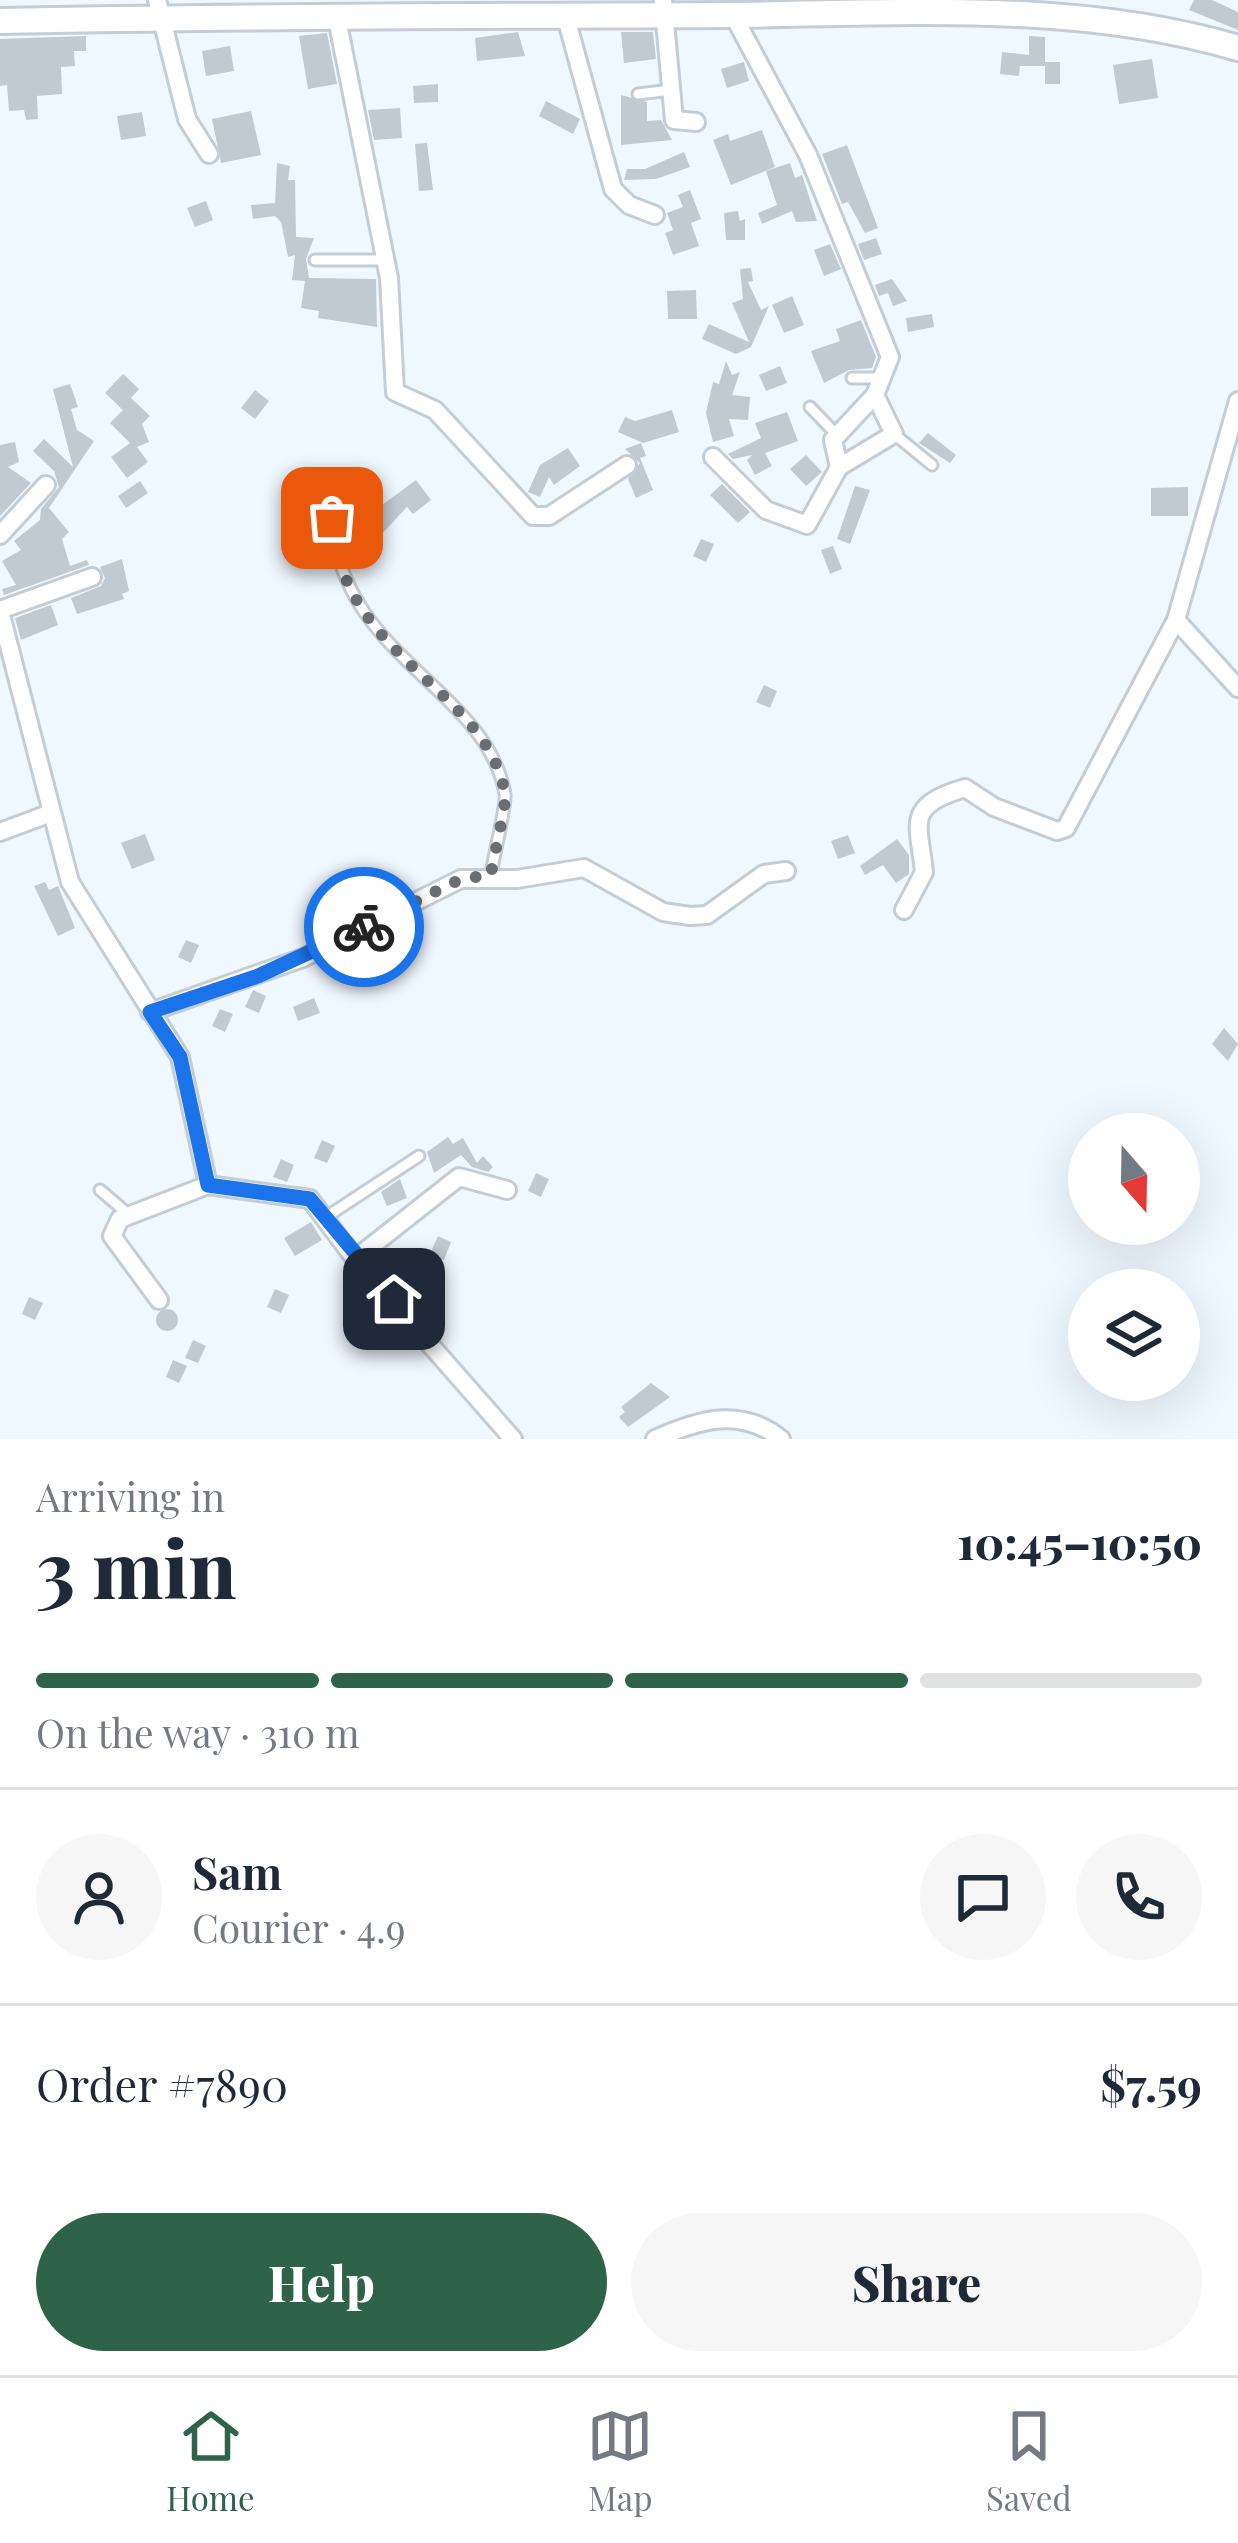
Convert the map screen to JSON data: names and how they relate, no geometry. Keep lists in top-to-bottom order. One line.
{"north":"bottom","page":{"heading":["3 min","Arriving in","10:45–10:50"],"panel":["Sam","Courier · 4.9","Order #7890","$7.59"],"bar":"On the way · 310 m","buttons":["Help","Share"],"tabs":["Home","Map","Saved"]}}
